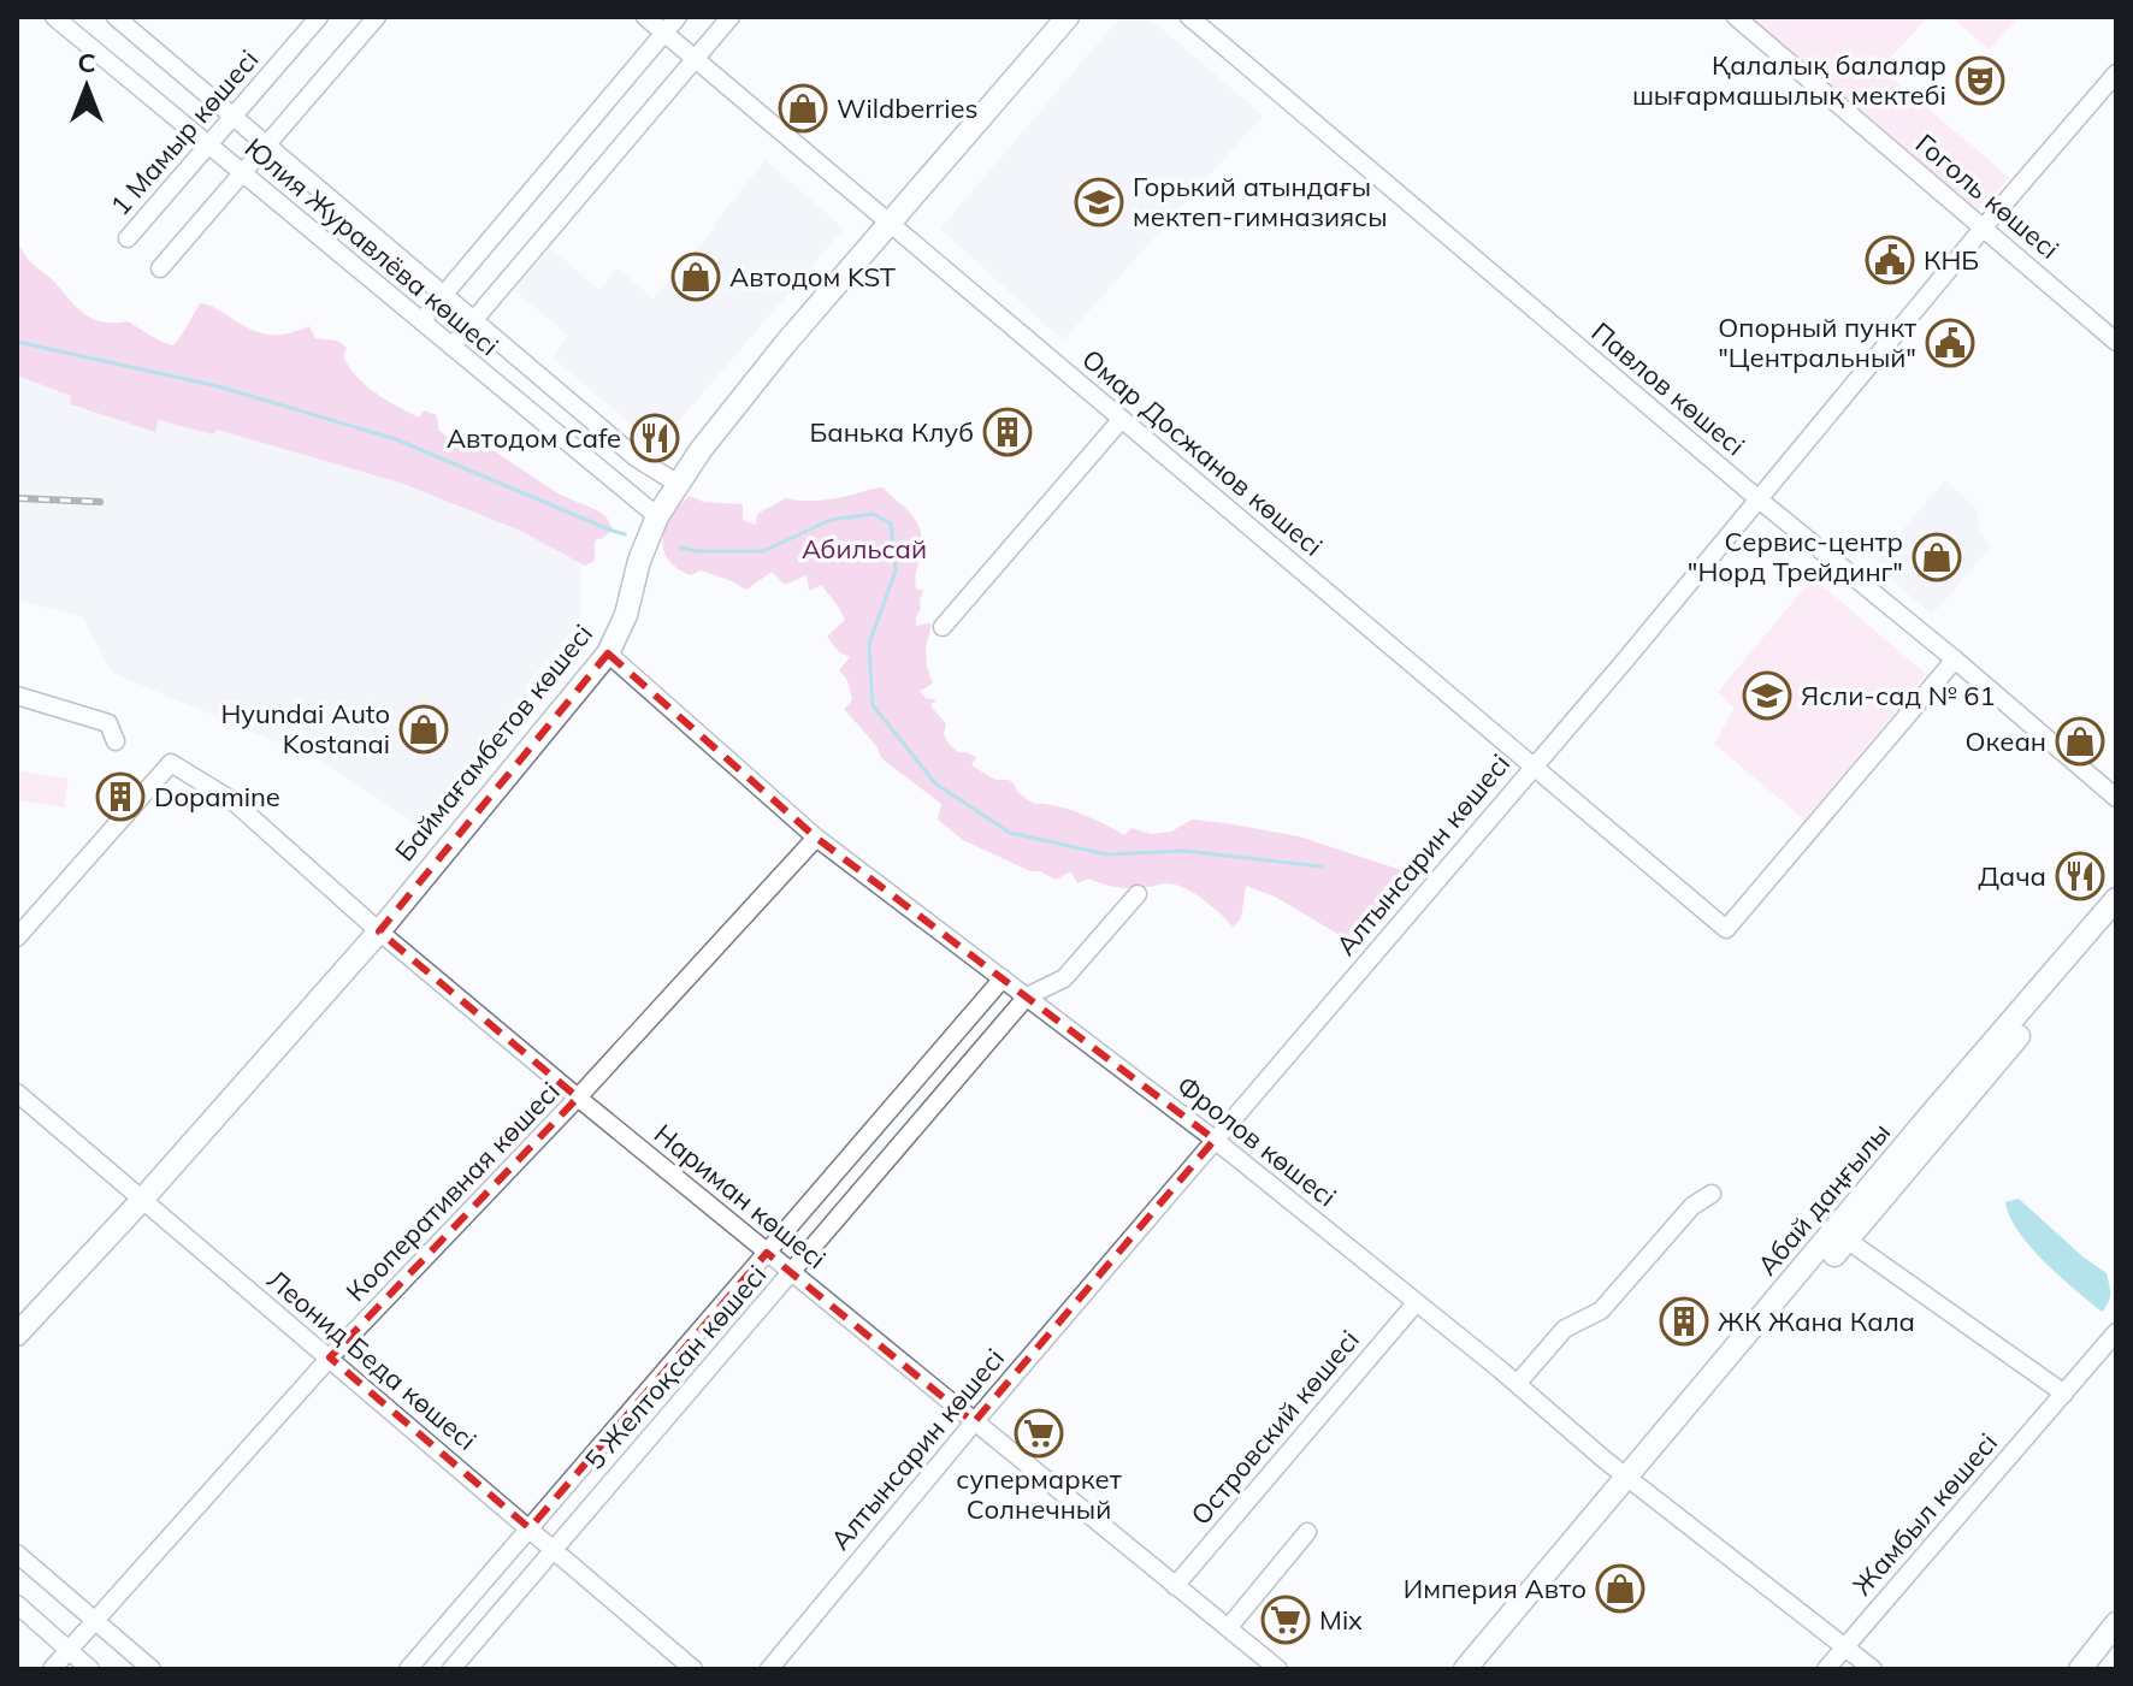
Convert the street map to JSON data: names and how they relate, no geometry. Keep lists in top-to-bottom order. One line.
{"streets":{"main road":["Баймағамбетов көшесі","Абай даңғылы"],"street":["1 Мамыр көшесі","Гоголь көшесі","Юлия Журавлёва көшесі","Павлов көшесі","Омар Досжанов көшесі","Алтынсарин көшесі","Фролов көшесі","Кооперативная көшесі","Нариман көшесі","Леонид Беда көшесі","5 Желтоқсан көшесі","Островский көшесі","Жамбыл көшесі"]},"crossings":[["1 Мамыр көшесі","Юлия Журавлёва көшесі"],["Гоголь көшесі","Алтынсарин көшесі"],["Юлия Журавлёва көшесі","Баймағамбетов көшесі"],["Павлов көшесі","Омар Досжанов көшесі"],["Павлов көшесі","Алтынсарин көшесі"],["Омар Досжанов көшесі","Баймағамбетов көшесі"],["Омар Досжанов көшесі","Алтынсарин көшесі"],["Баймағамбетов көшесі","Фролов көшесі"],["Баймағамбетов көшесі","Нариман көшесі"],["Баймағамбетов көшесі","Леонид Беда көшесі"],["Алтынсарин көшесі","Фролов көшесі"],["Алтынсарин көшесі","Нариман көшесі"],["Фролов көшесі","Кооперативная көшесі"],["Фролов көшесі","Абай даңғылы"],["Фролов көшесі","5 Желтоқсан көшесі"],["Фролов көшесі","Островский көшесі"],["Фролов көшесі","Жамбыл көшесі"],["Кооперативная көшесі","Нариман көшесі"],["Кооперативная көшесі","Леонид Беда көшесі"],["Нариман көшесі","5 Желтоқсан көшесі"],["Нариман көшесі","Островский көшесі"],["Леонид Беда көшесі","5 Желтоқсан көшесі"]],"parks":["Абильсай"],"places":{"theatre":["Қалалық балалар шығармашылық мектебі"],"shop":["Wildberries","Автодом KST","Сервис-центр \"Норд Трейдинг\"","Hyundai Auto Kostanai","Океан","Империя Авто"],"school or university":["Горький атындағы мектеп-гимназиясы","Ясли-сад № 61"],"public building":["КНБ","Опорный пункт \"Центральный\""],"building":["Банька Клуб","Dopamine","ЖК Жана Кала"],"restaurant":["Автодом Cafe","Дача"],"supermarket":["супермаркет Солнечный","Mix"]},"north":"top"}
